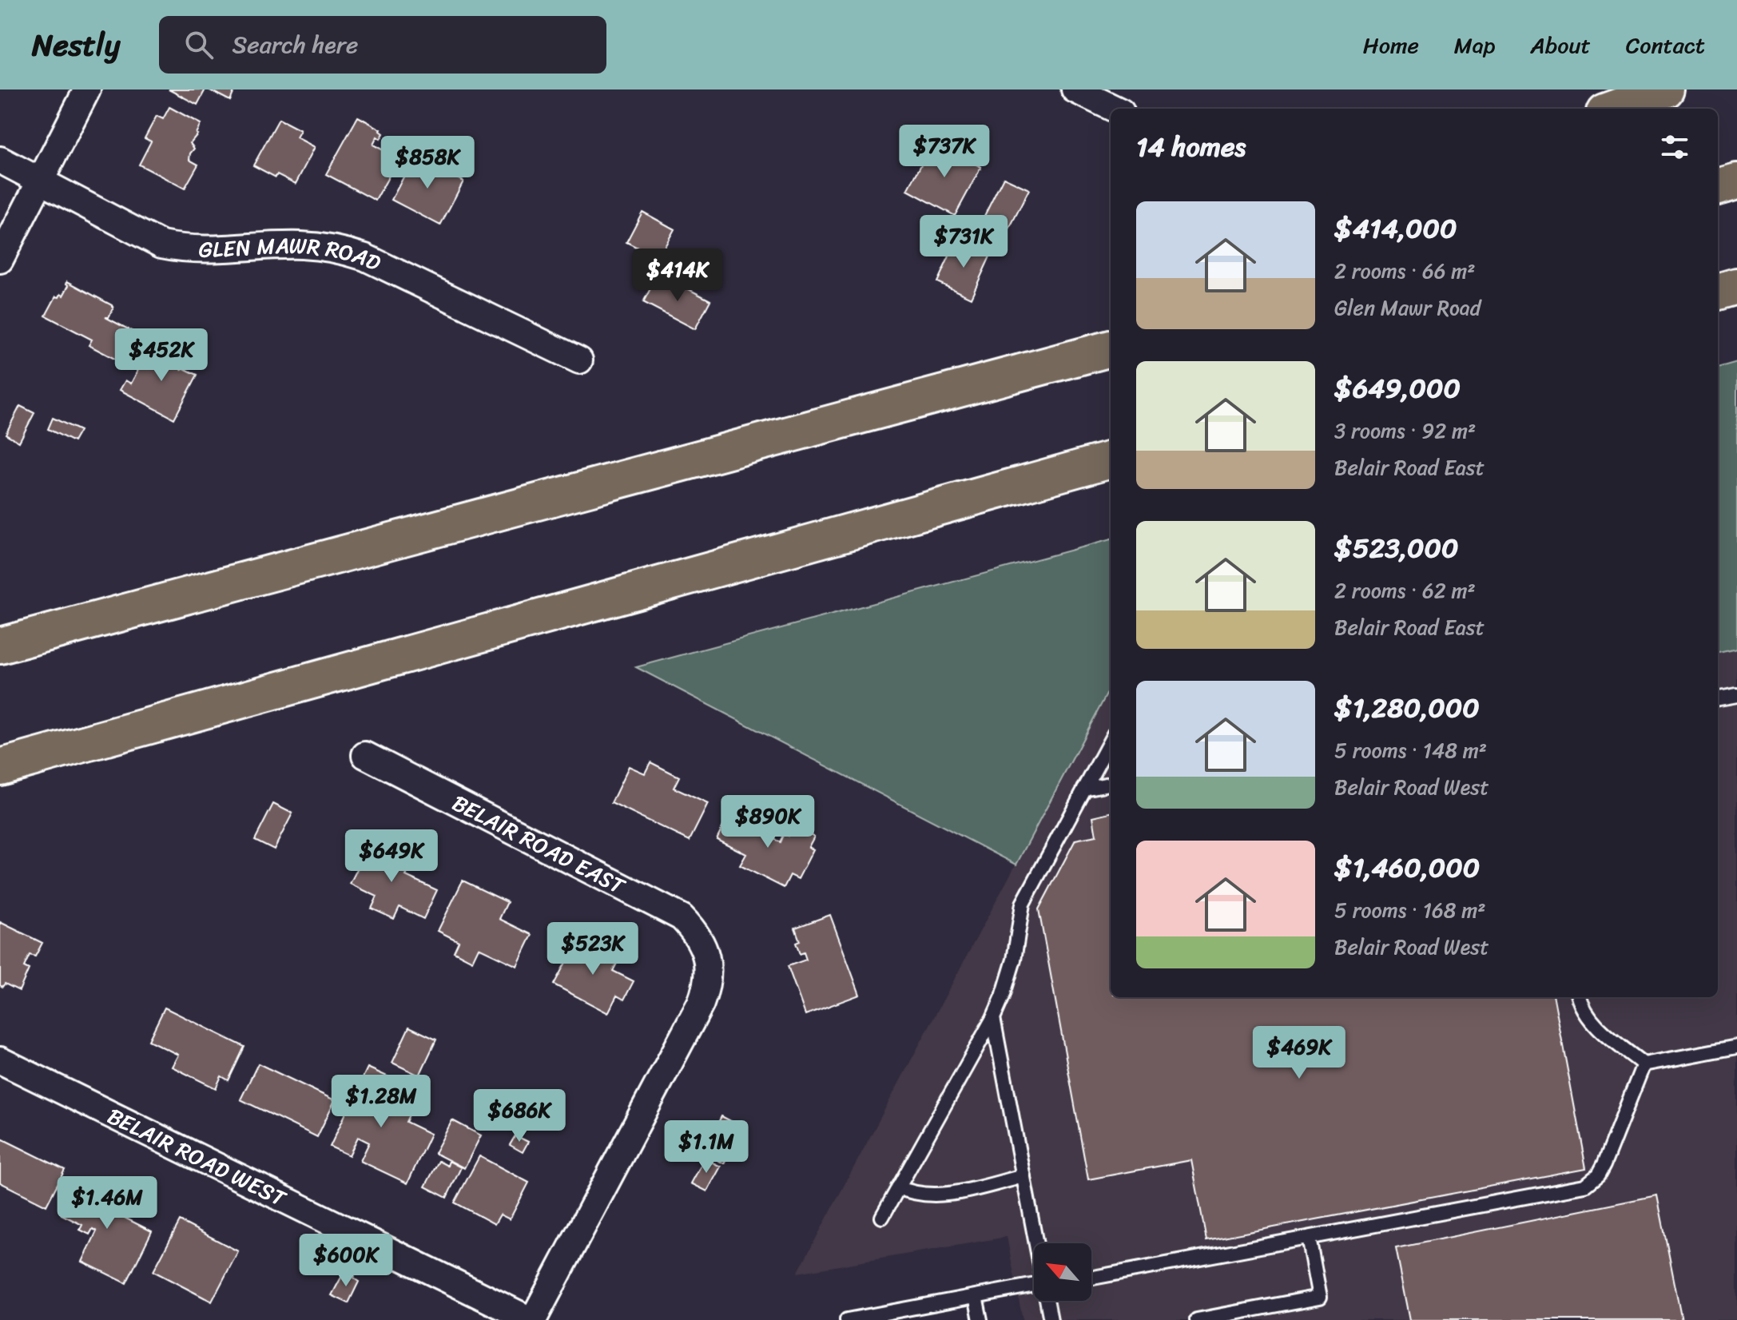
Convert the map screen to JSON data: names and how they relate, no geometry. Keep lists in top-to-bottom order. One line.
{"streets":{"street":["GLEN MAWR ROAD","BELAIR ROAD EAST","BELAIR ROAD WEST"]},"crossings":[["BELAIR ROAD EAST","BELAIR ROAD WEST"]],"north":"top left","page":{"header":"Nestly","search":"Search here","nav":["Home","Map","About","Contact"],"heading":"14 homes","price":["$737K","$858K","$731K","$414K","$452K","$890K","$649K","$523K","$469K","$1.28M","$686K","$1.1M","$1.46M","$600K"],"list":[{"name":"$414,000","note":"2 rooms · 66 m² · Glen Mawr Road"},{"name":"$649,000","note":"3 rooms · 92 m² · Belair Road East"},{"name":"$523,000","note":"2 rooms · 62 m² · Belair Road East"},{"name":"$1,280,000","note":"5 rooms · 148 m² · Belair Road West"},{"name":"$1,460,000","note":"5 rooms · 168 m² · Belair Road West"}]}}
